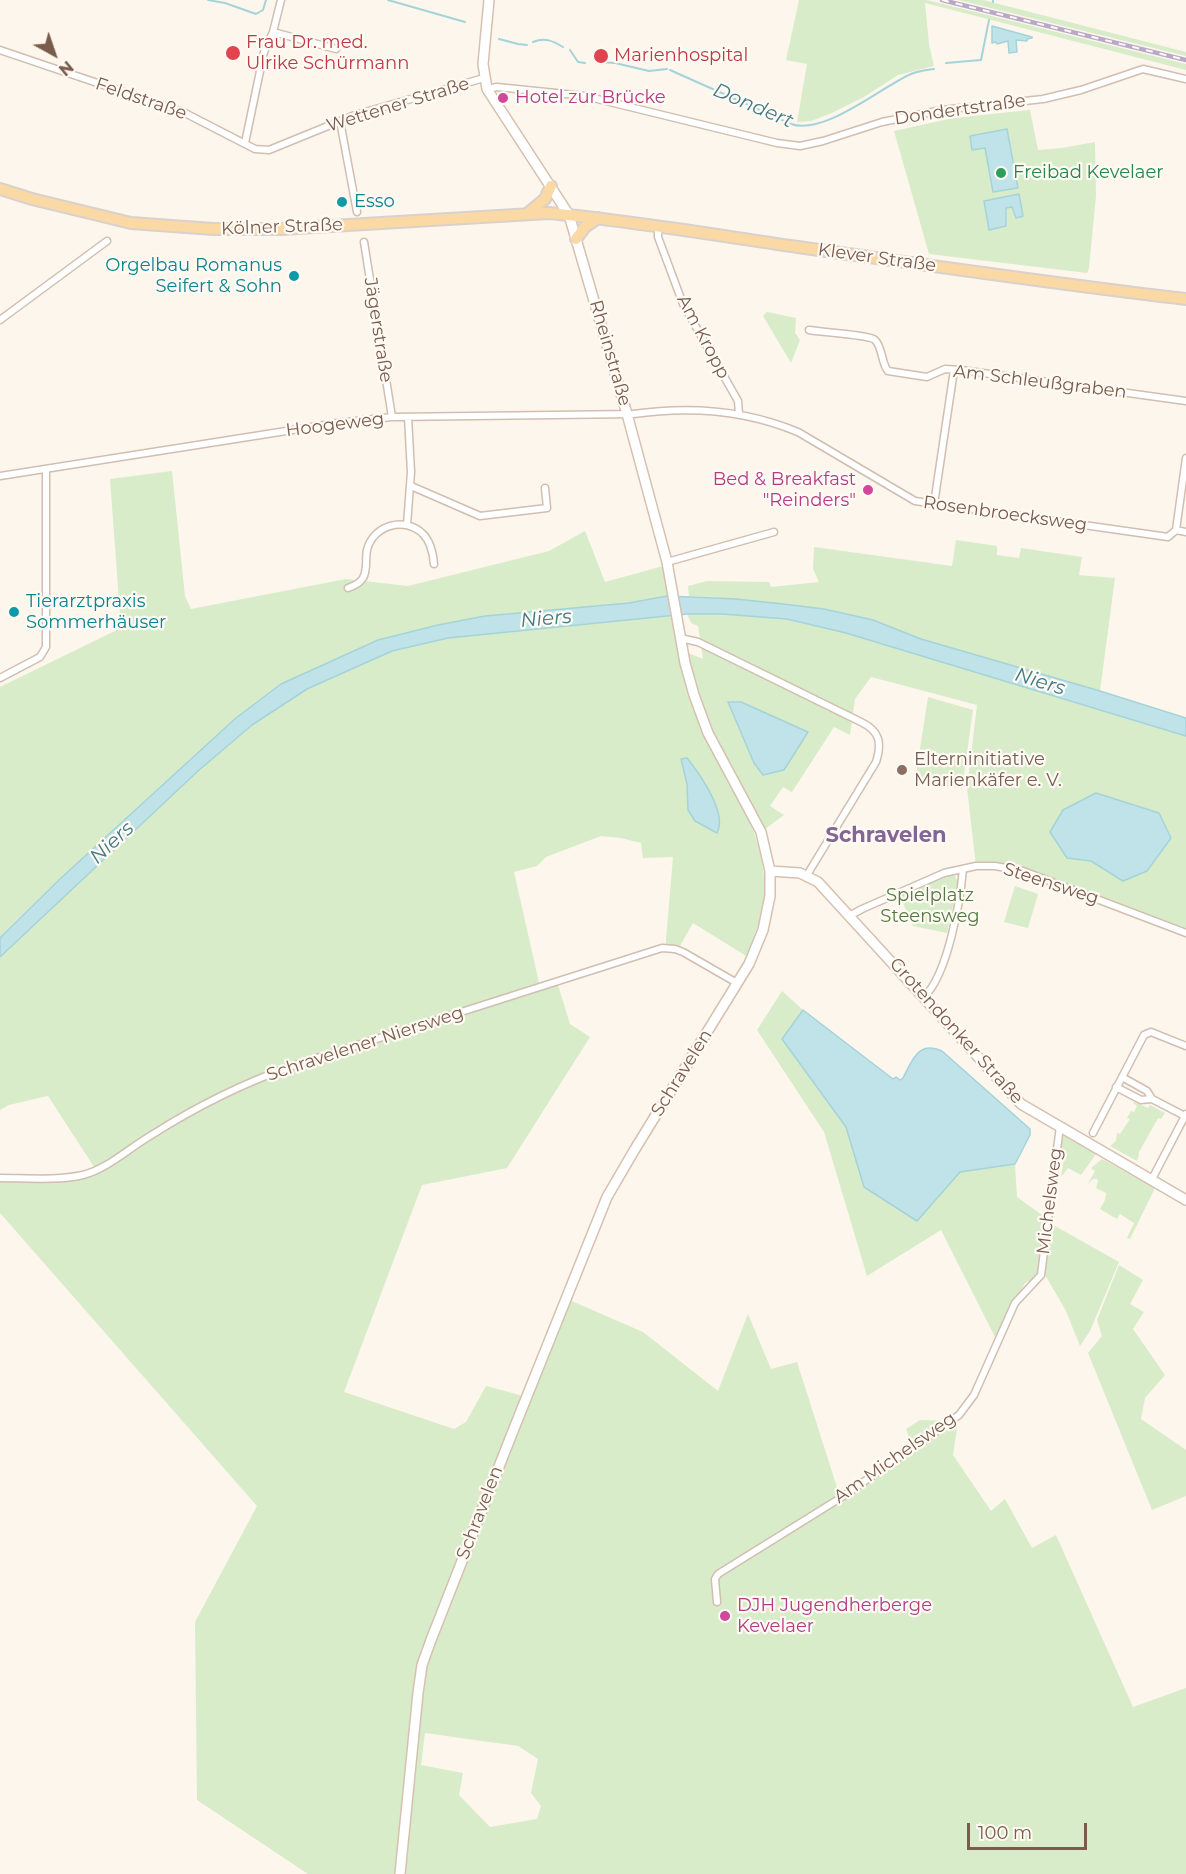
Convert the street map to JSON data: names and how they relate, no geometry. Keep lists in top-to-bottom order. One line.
{"streets":{"main road":["Kölner Straße","Klever Straße","Rheinstraße","Grotendonker Straße","Schravelen"],"street":["Feldstraße","Wettener Straße","Dondertstraße","Jägerstraße","Am Kropp","Am Schleußgraben","Hoogeweg","Rosenbroecksweg","Steensweg","Schravelener Niersweg","Michelsweg","Am Michelsweg"]},"crossings":[["Feldstraße","Wettener Straße"],["Wettener Straße","Rheinstraße"],["Dondertstraße","Rheinstraße"],["Kölner Straße","Klever Straße"],["Kölner Straße","Rheinstraße"],["Klever Straße","Am Kropp"],["Klever Straße","Rheinstraße"],["Jägerstraße","Hoogeweg"],["Am Kropp","Rosenbroecksweg"],["Rheinstraße","Hoogeweg"],["Rheinstraße","Rosenbroecksweg"],["Rheinstraße","Schravelen"],["Hoogeweg","Rosenbroecksweg"],["Steensweg","Grotendonker Straße"],["Grotendonker Straße","Michelsweg"],["Schravelener Niersweg","Schravelen"],["Michelsweg","Am Michelsweg"]],"districts":["Schravelen"],"water":["Dondert","Niers"],"parks":["Spielplatz Steensweg"],"places":["Frau Dr. med. Ulrike Schürmann","Marienhospital","Hotel zur Brücke","Freibad Kevelaer","Esso","Orgelbau Romanus Seifert & Sohn","Bed & Breakfast \"Reinders\"","Tierarztpraxis Sommerhäuser","Elterninitiative Marienkäfer e. V.","DJH Jugendherberge Kevelaer"],"scale_bar":"100 m","north":"bottom right"}
